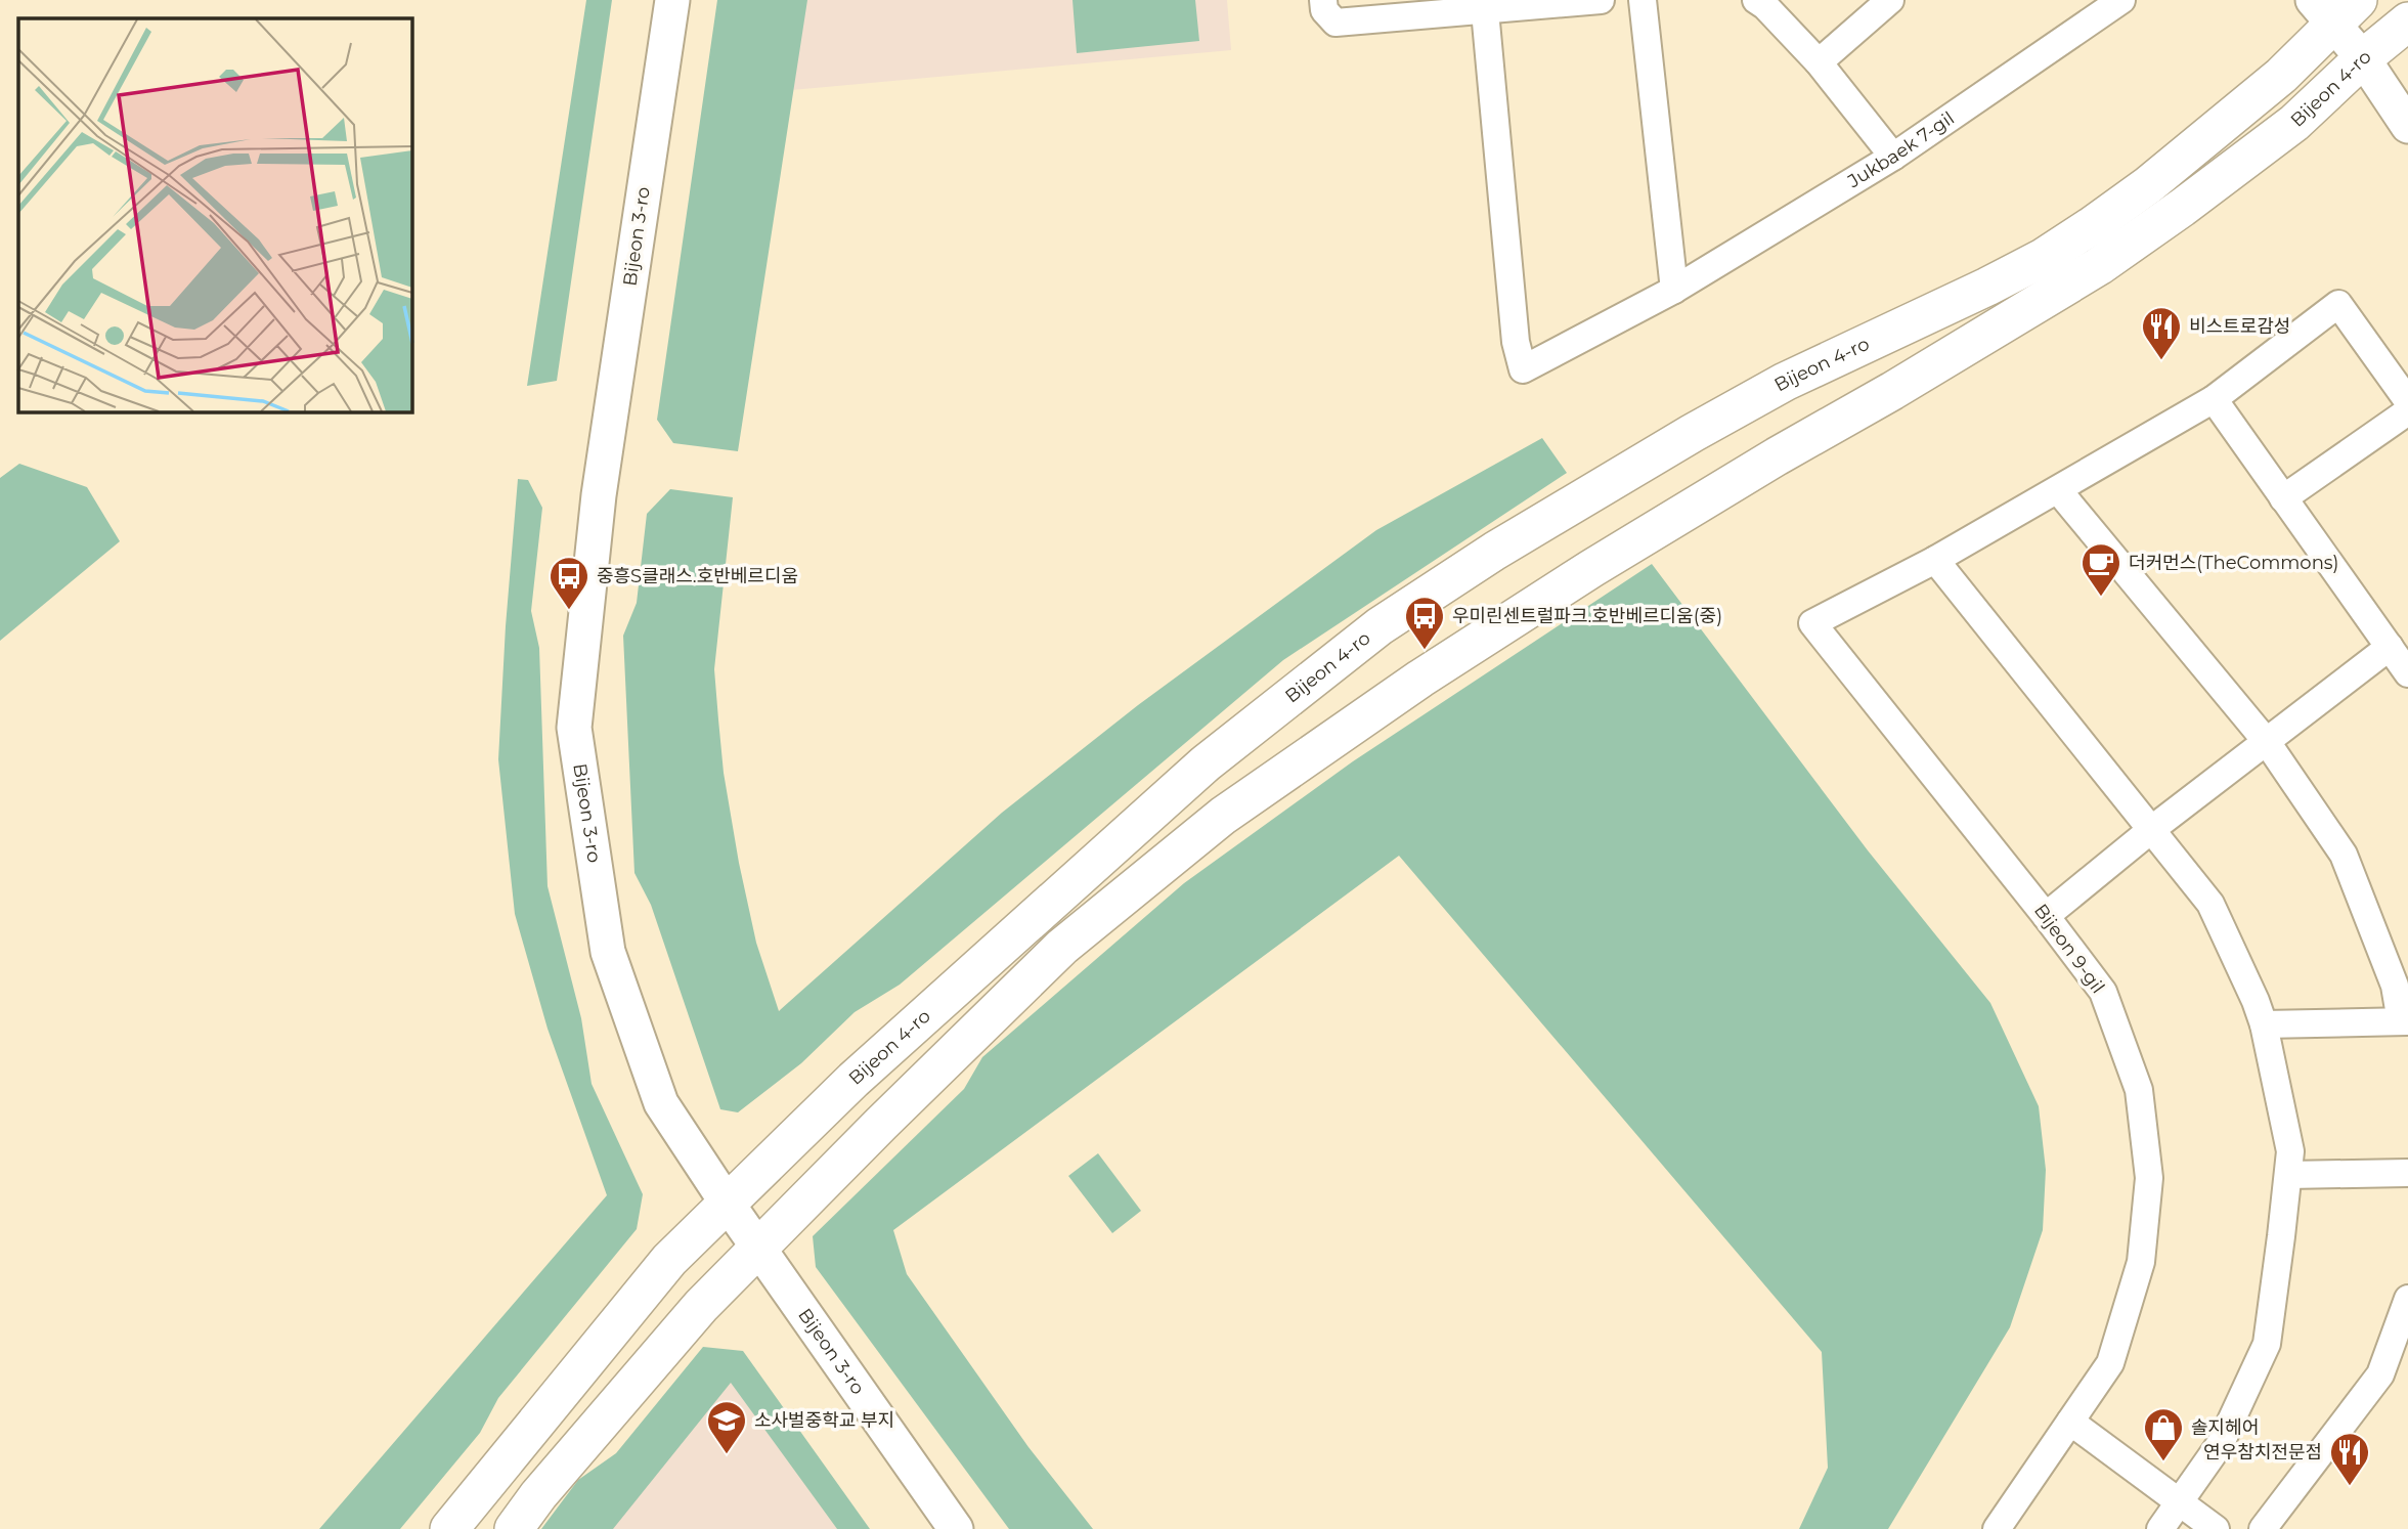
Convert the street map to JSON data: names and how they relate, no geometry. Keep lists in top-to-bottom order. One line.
{"streets":{"main road":["Bijeon 4-ro"],"street":["Jukbaek 7-gil","Bijeon 3-ro","Bijeon 9-gil"]},"crossings":[["Bijeon 4-ro","Bijeon 3-ro"]],"places":{"restaurant":["비스트로감성","연우참치전문점"],"cafe":["더커먼스(TheCommons)"],"bus stop":["중흥S클래스.호반베르디움","우미린센트럴파크.호반베르디움(중)"],"school or university":["소사벌중학교 부지"],"shop":["솔지헤어"]}}
